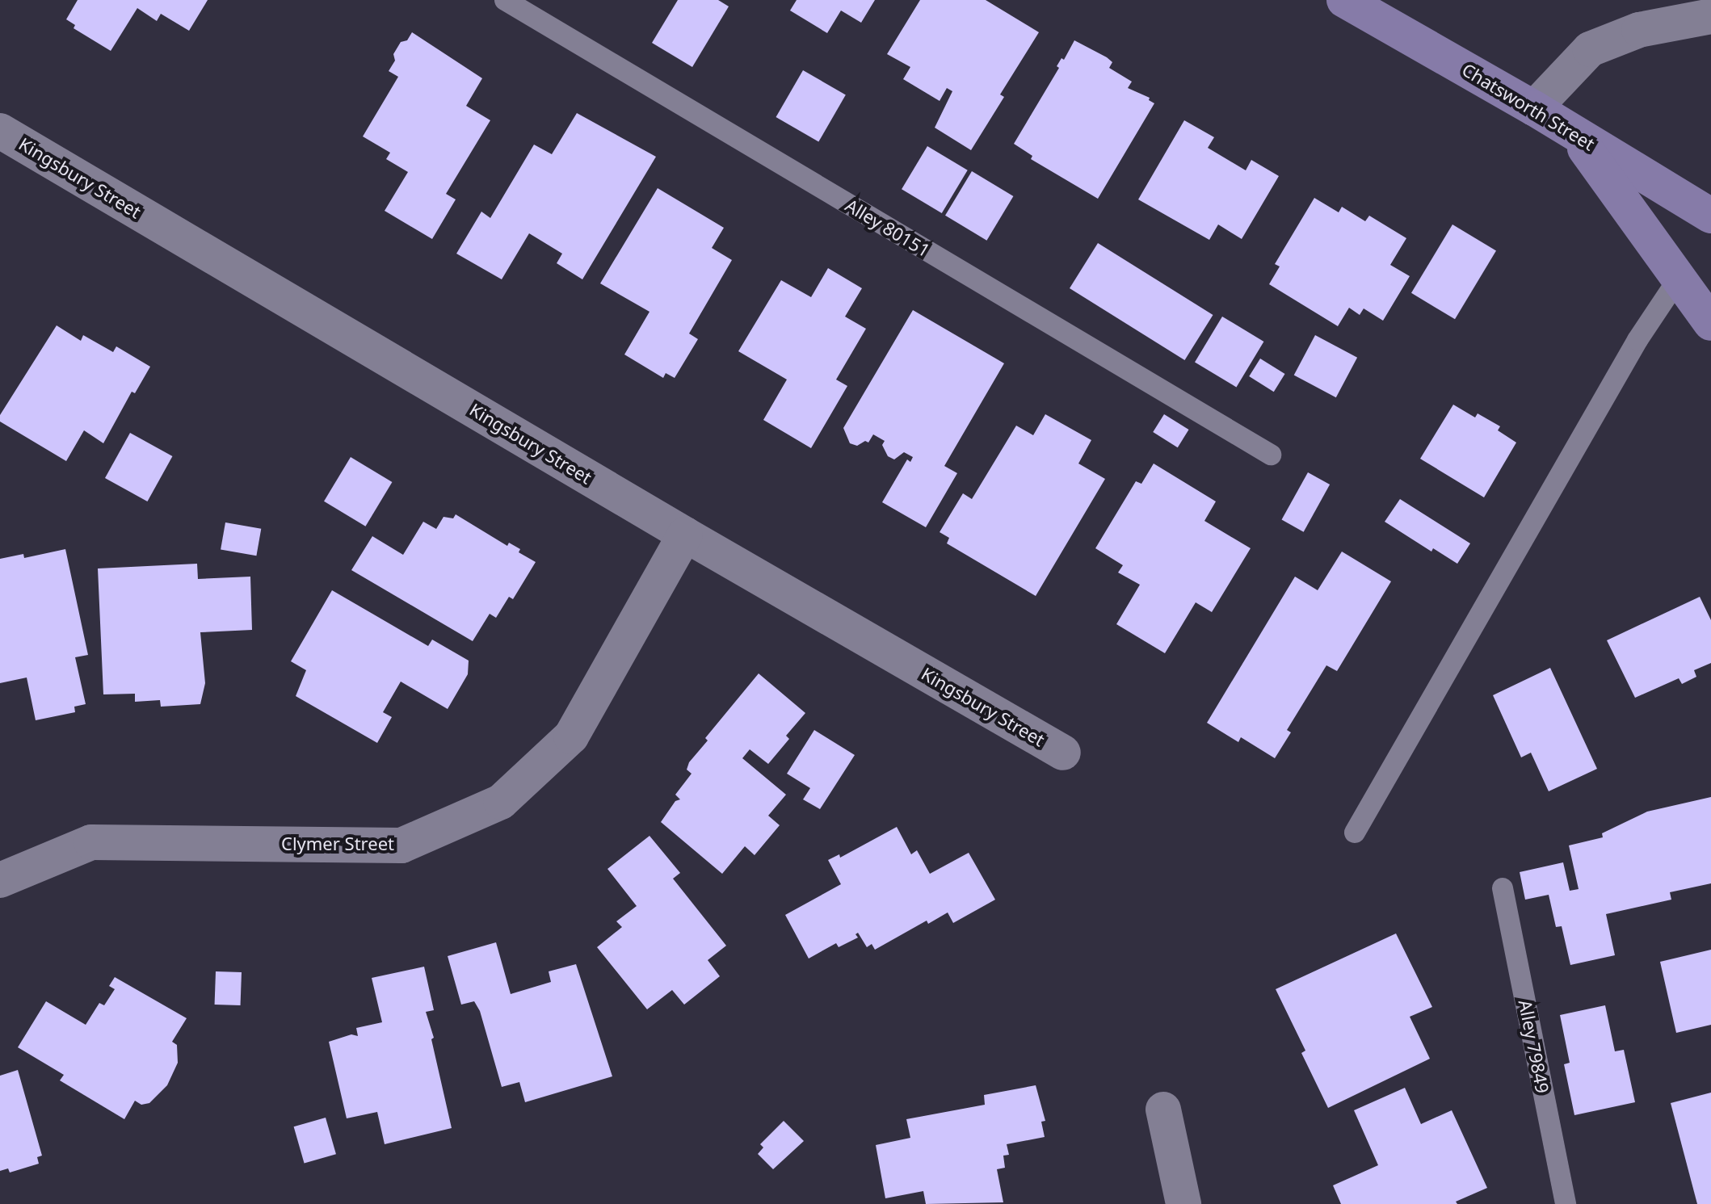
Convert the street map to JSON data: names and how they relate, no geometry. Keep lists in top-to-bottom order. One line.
{"streets":{"main road":["Chatsworth Street"],"street":["Kingsbury Street","Clymer Street"],"lane":["Alley 80151","Alley 79849"]},"crossings":[["Kingsbury Street","Clymer Street"]]}
